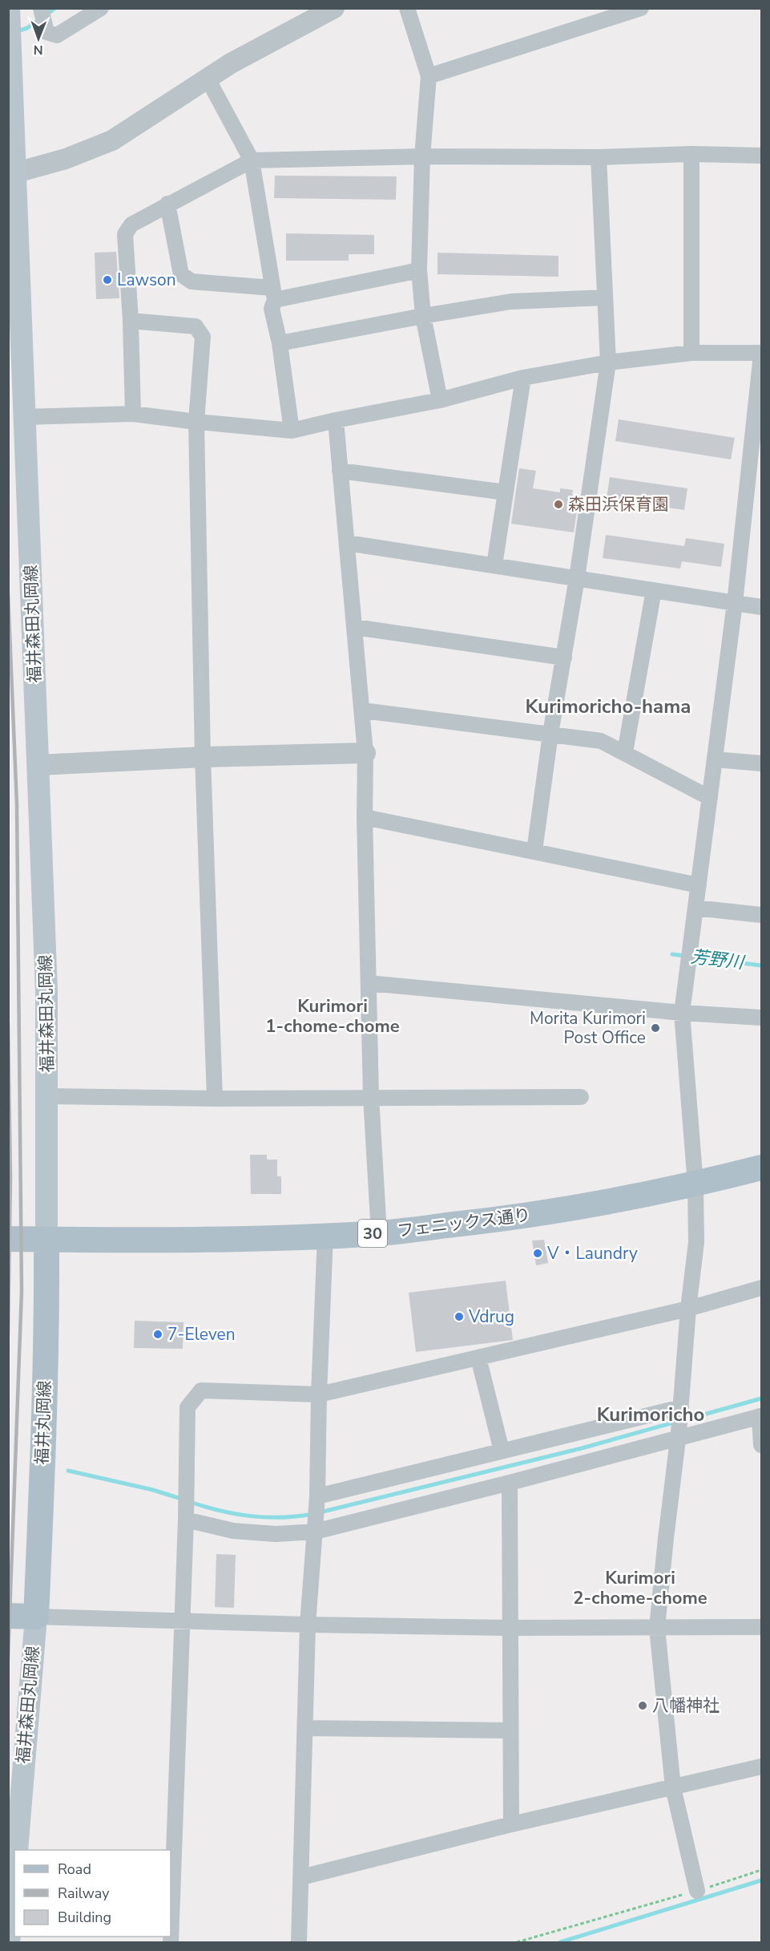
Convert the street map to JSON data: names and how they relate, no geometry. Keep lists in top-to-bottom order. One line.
{"streets":{"main road":["福井森田丸岡線","フェニックス通り","30","福井丸岡線"]},"crossings":[["福井森田丸岡線","フェニックス通り"],["福井森田丸岡線","30"],["福井森田丸岡線","福井丸岡線"],["フェニックス通り","30"],["フェニックス通り","福井丸岡線"],["30","福井丸岡線"]],"districts":["Kurimoricho-hama","Kurimori 1-chome-chome","Kurimoricho","Kurimori 2-chome-chome"],"water":["芳野川"],"places":["Lawson","森田浜保育園","Morita Kurimori Post Office","V・Laundry","Vdrug","7-Eleven","八幡神社"],"legend":["Road","Railway","Building"],"north":"bottom"}
